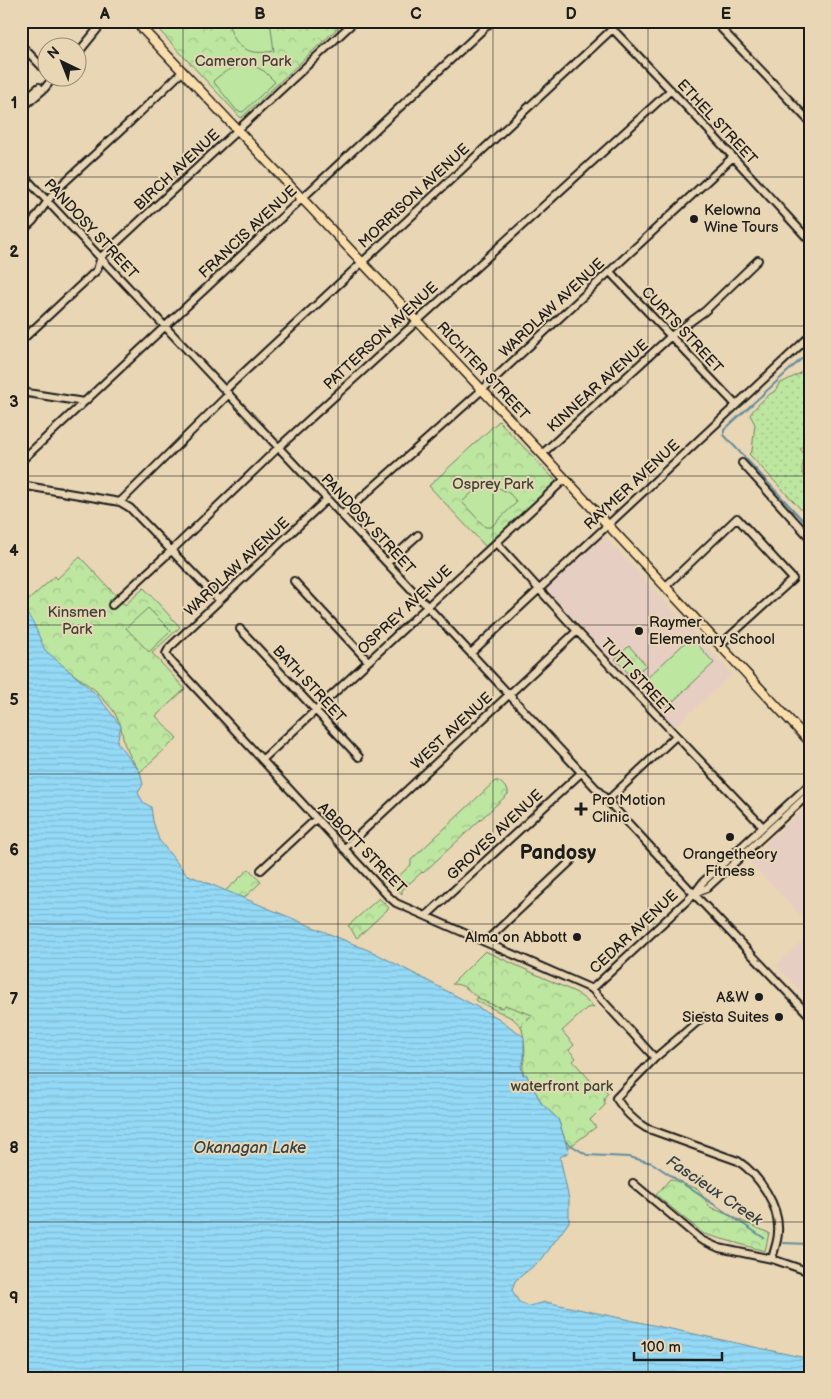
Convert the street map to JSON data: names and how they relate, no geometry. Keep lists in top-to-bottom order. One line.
{"streets":{"main road":["RICHTER STREET"],"street":["ETHEL STREET","BIRCH AVENUE","MORRISON AVENUE","PANDOSY STREET","FRANCIS AVENUE","WARDLAW AVENUE","CURTS STREET","PATTERSON AVENUE","KINNEAR AVENUE","RAYMER AVENUE","OSPREY AVENUE","TUTT STREET","BATH STREET","WEST AVENUE","GROVES AVENUE","ABBOTT STREET","CEDAR AVENUE"]},"crossings":[["ETHEL STREET","MORRISON AVENUE"],["ETHEL STREET","WARDLAW AVENUE"],["ETHEL STREET","PATTERSON AVENUE"],["BIRCH AVENUE","PANDOSY STREET"],["BIRCH AVENUE","RICHTER STREET"],["MORRISON AVENUE","PANDOSY STREET"],["MORRISON AVENUE","RICHTER STREET"],["PANDOSY STREET","FRANCIS AVENUE"],["PANDOSY STREET","WARDLAW AVENUE"],["PANDOSY STREET","PATTERSON AVENUE"],["PANDOSY STREET","RAYMER AVENUE"],["PANDOSY STREET","OSPREY AVENUE"],["PANDOSY STREET","WEST AVENUE"],["PANDOSY STREET","GROVES AVENUE"],["PANDOSY STREET","CEDAR AVENUE"],["FRANCIS AVENUE","RICHTER STREET"],["WARDLAW AVENUE","CURTS STREET"],["WARDLAW AVENUE","RICHTER STREET"],["WARDLAW AVENUE","ABBOTT STREET"],["CURTS STREET","KINNEAR AVENUE"],["CURTS STREET","RAYMER AVENUE"],["PATTERSON AVENUE","RICHTER STREET"],["RICHTER STREET","KINNEAR AVENUE"],["RICHTER STREET","RAYMER AVENUE"],["RICHTER STREET","OSPREY AVENUE"],["RAYMER AVENUE","TUTT STREET"],["OSPREY AVENUE","TUTT STREET"],["OSPREY AVENUE","BATH STREET"],["OSPREY AVENUE","ABBOTT STREET"],["TUTT STREET","WEST AVENUE"],["WEST AVENUE","ABBOTT STREET"],["GROVES AVENUE","ABBOTT STREET"],["ABBOTT STREET","CEDAR AVENUE"]],"districts":["Pandosy"],"water":["Okanagan Lake","Fascieux Creek"],"parks":["Cameron Park","Osprey Park","Kinsmen Park","waterfront park"],"places":{"other":["Kelowna Wine Tours","Raymer Elementary School","Orangetheory Fitness","Alma on Abbott","A&W","Siesta Suites"],"health":["Pro Motion Clinic"]},"scale_bar":"100 m","north":"top left","grid":{"columns":["A","B","C","D","E"],"rows":["1","2","3","4","5","6","7","8","9"]}}
